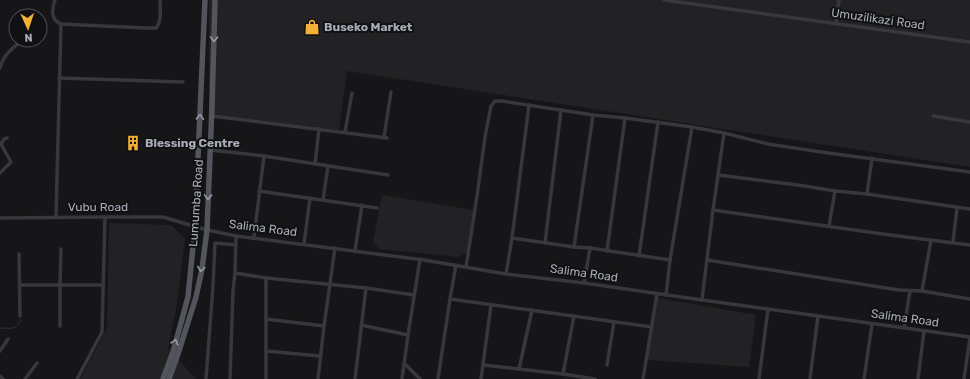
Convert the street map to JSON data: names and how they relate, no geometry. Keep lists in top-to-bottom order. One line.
{"streets":{"main road":["Lumumba Road"],"street":["Umuzilikazi Road","Vubu Road","Salima Road"]},"crossings":[["Lumumba Road","Vubu Road"],["Lumumba Road","Salima Road"],["Vubu Road","Salima Road"]],"places":{"shop":["Buseko Market"],"building":["Blessing Centre"]},"north":"bottom"}
